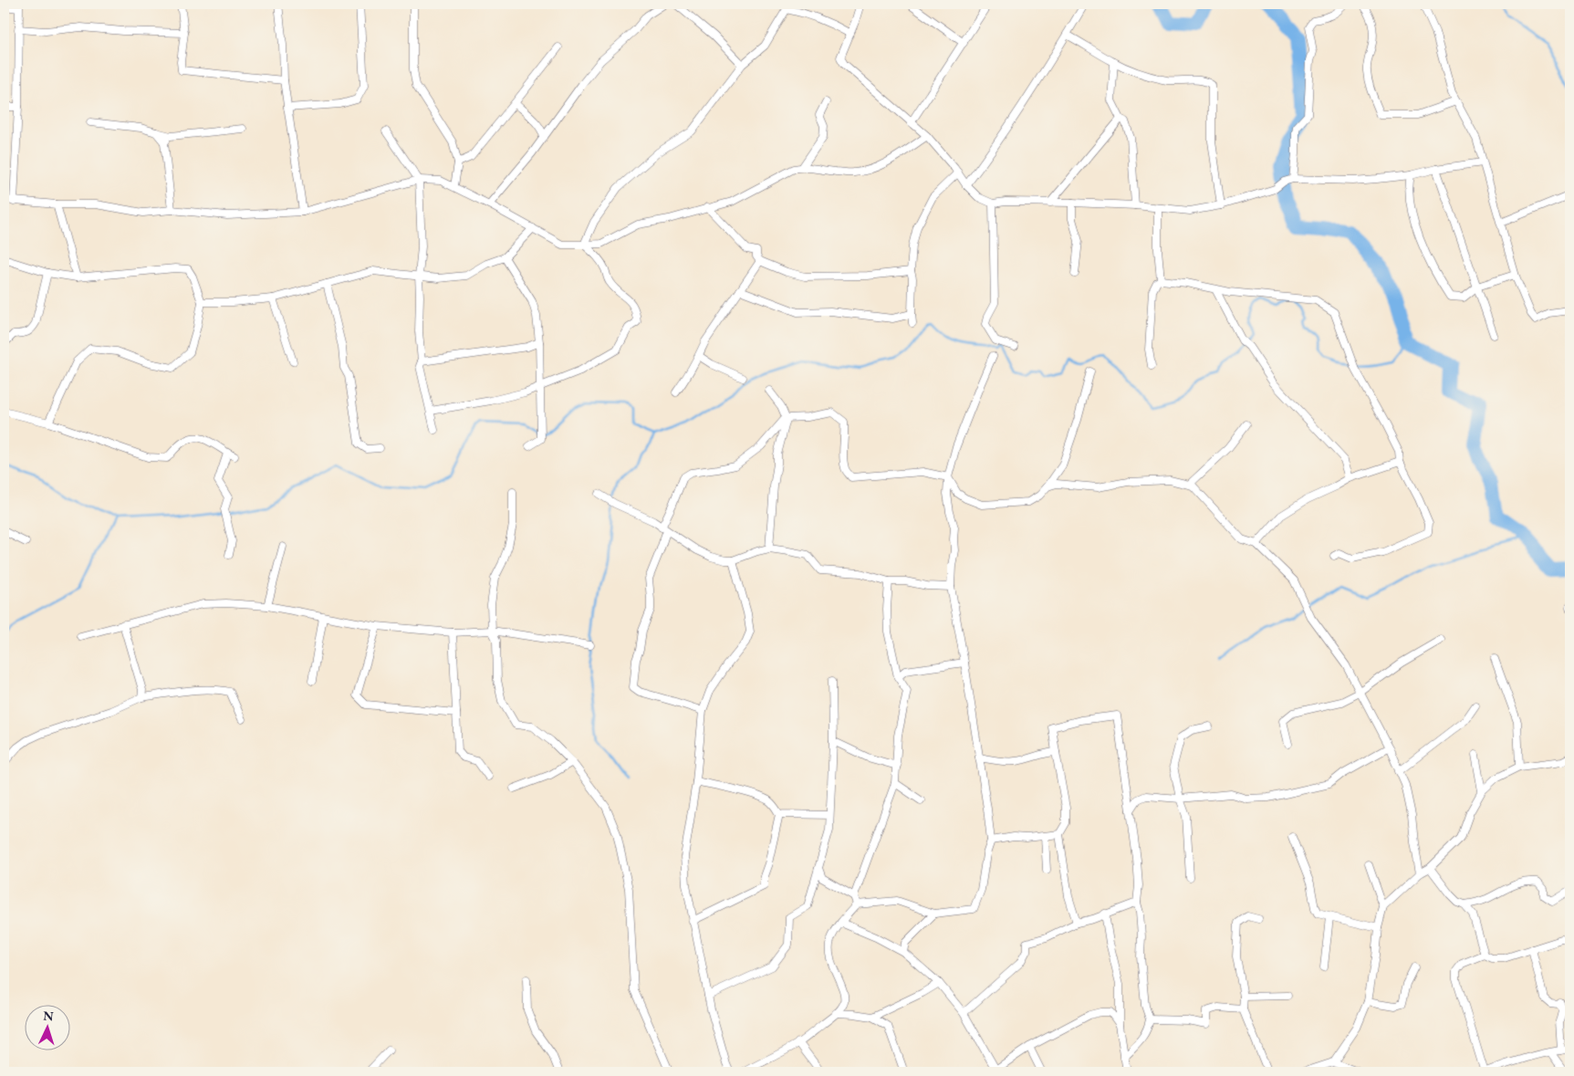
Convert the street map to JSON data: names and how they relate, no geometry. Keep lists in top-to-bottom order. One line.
{"north":"top"}
